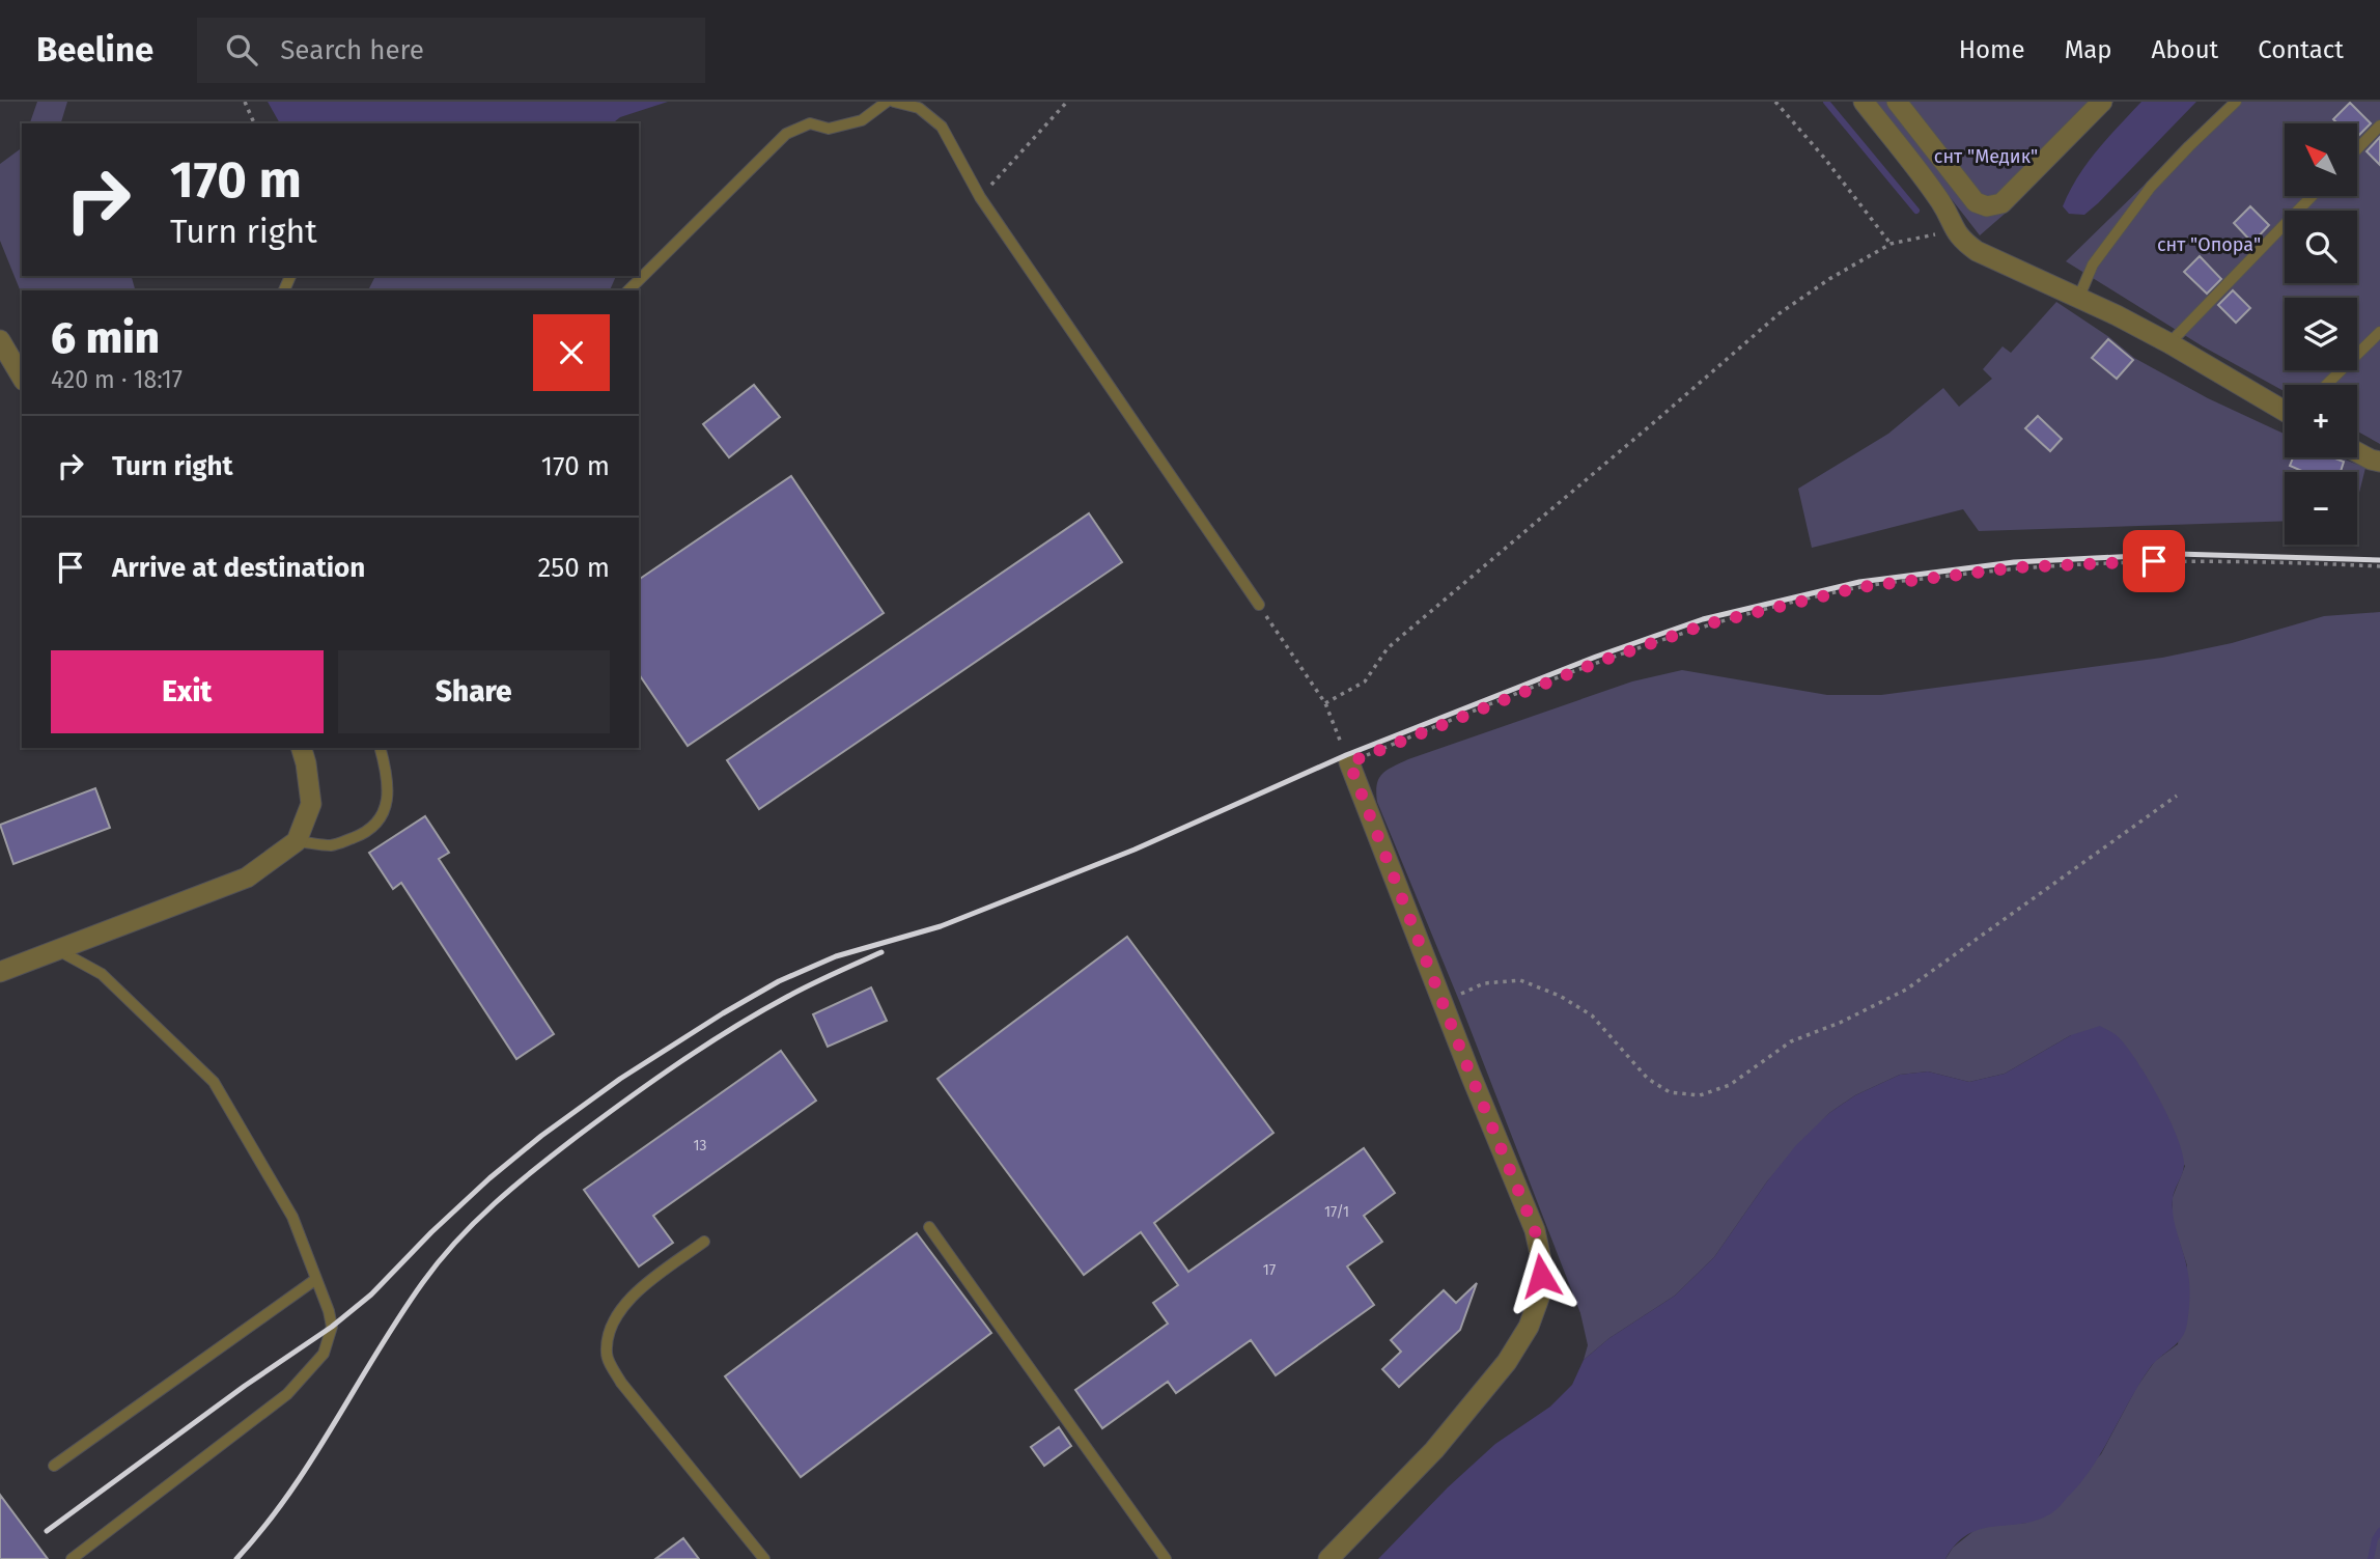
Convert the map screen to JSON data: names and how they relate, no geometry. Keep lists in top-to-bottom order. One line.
{"parks":["снт \"Медик\"","снт \"Опора\""],"house_numbers":["13","17/1","17"],"north":"top left","page":{"header":"Beeline","search":"Search here","nav":["Home","Map","About","Contact"],"map_buttons":["+","−"],"turn":["170 m","Turn right"],"heading":["6 min","420 m · 18:17"],"list":[{"name":"Turn right","value":"170 m"},{"name":"Arrive at destination","value":"250 m"}],"buttons":["Exit","Share"]}}
